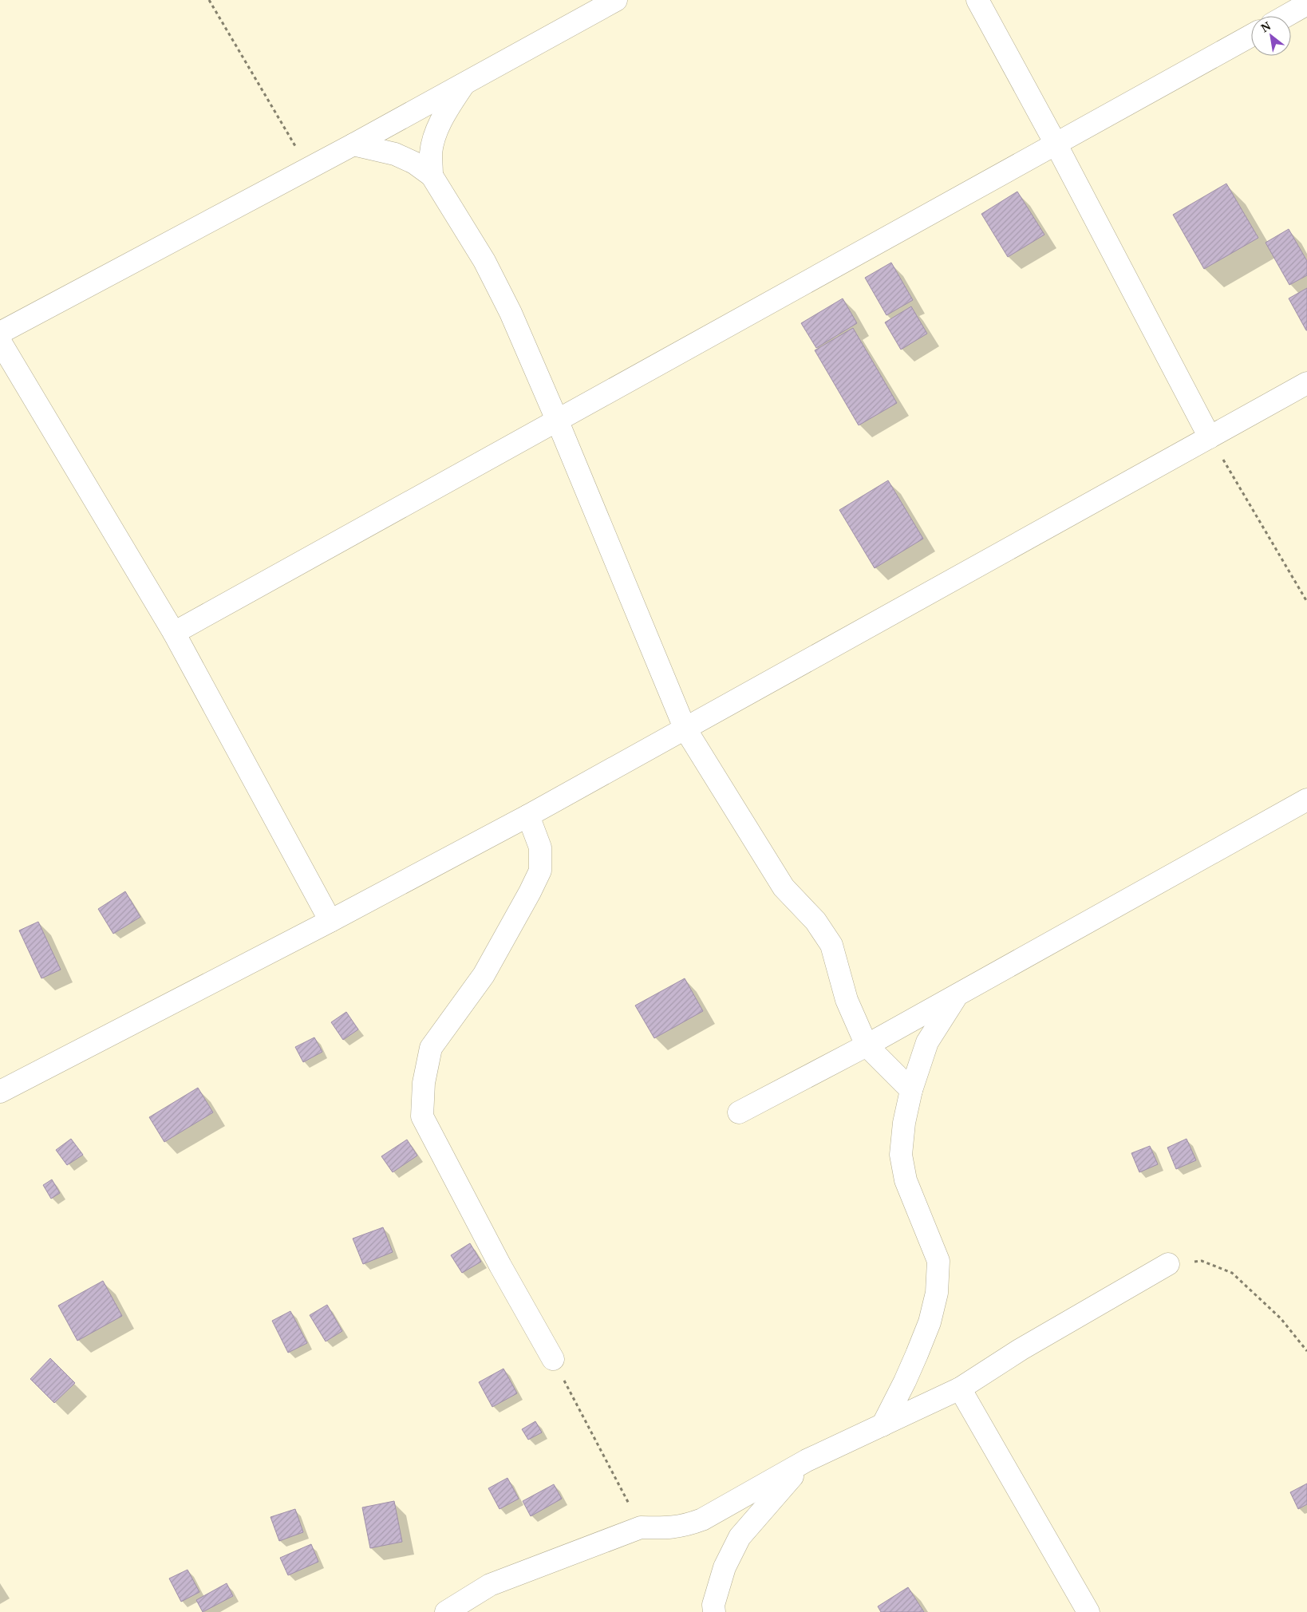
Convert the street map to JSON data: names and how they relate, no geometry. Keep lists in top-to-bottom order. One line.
{"north":"top left"}
